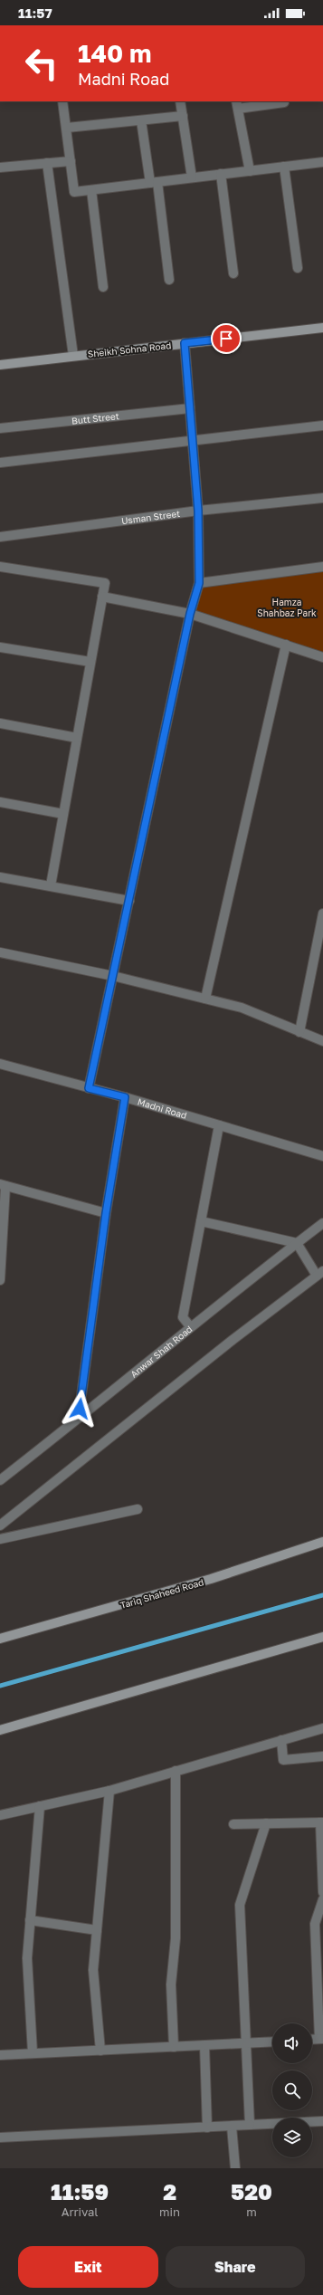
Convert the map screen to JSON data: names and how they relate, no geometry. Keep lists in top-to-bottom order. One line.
{"streets":{"main road":["Sheikh Sohna Road","Tariq Shaheed Road"],"street":["Butt Street","Usman Street","Madni Road","Anwar Shah Road"]},"parks":["Hamza Shahbaz Park"],"page":{"status":"11:57","turn":["140 m","Madni Road"],"eta":["11:59","Arrival","2","min","520","m"],"buttons":["Exit","Share"]}}
